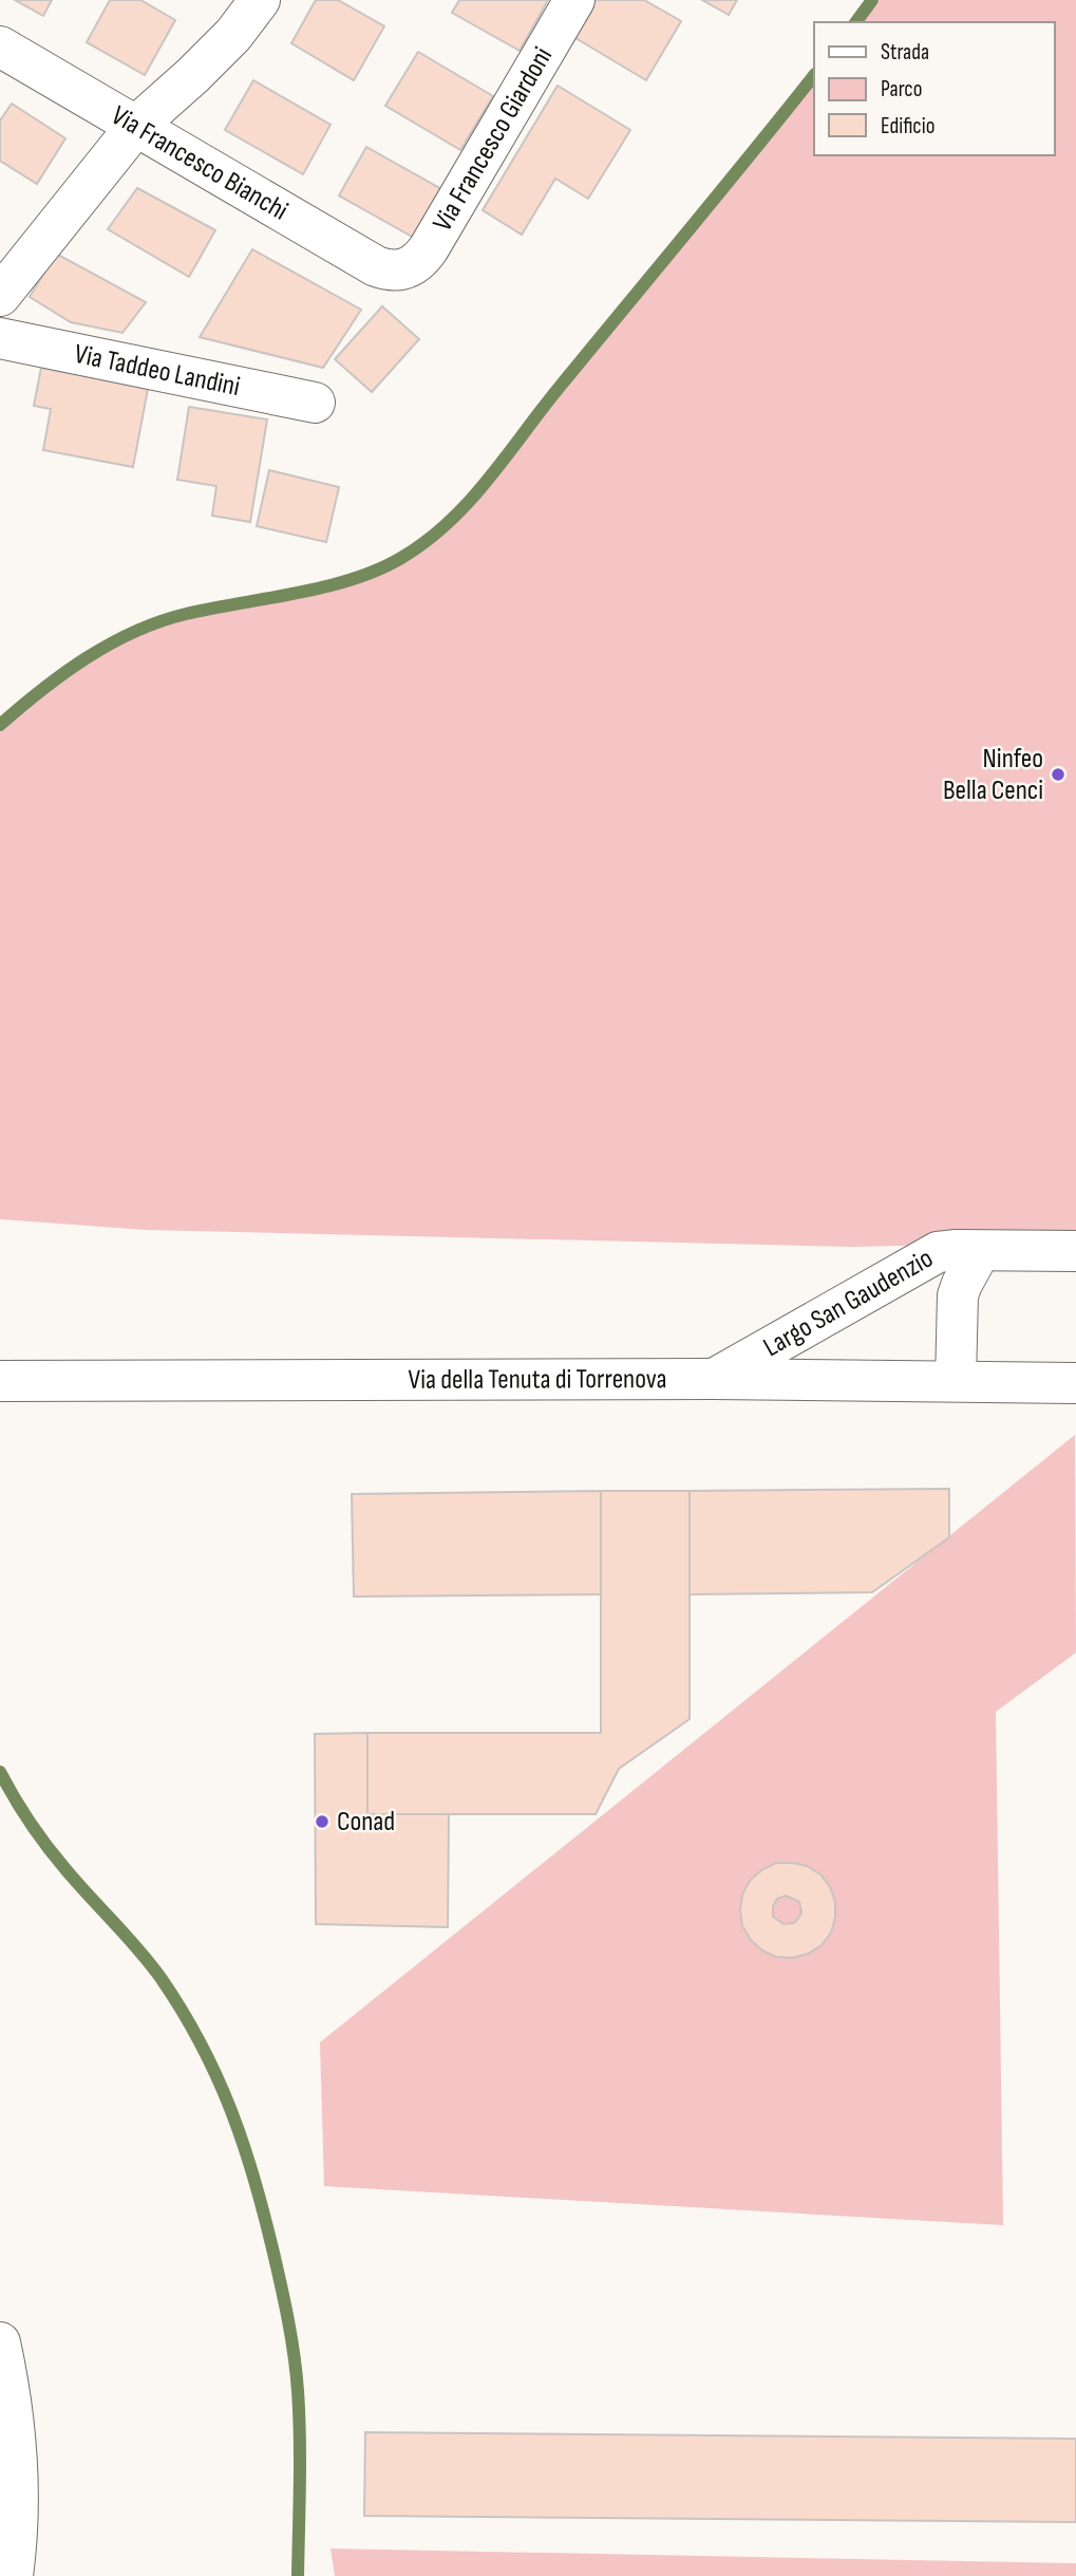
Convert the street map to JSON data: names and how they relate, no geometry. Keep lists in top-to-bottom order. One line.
{"streets":{"street":["Via Francesco Giardoni","Via Francesco Bianchi","Via Taddeo Landini","Largo San Gaudenzio","Via della Tenuta di Torrenova"]},"crossings":[["Via Francesco Giardoni","Via Francesco Bianchi"],["Largo San Gaudenzio","Via della Tenuta di Torrenova"]],"places":["Ninfeo Bella Cenci","Conad"],"legend":["Strada","Parco","Edificio"]}
